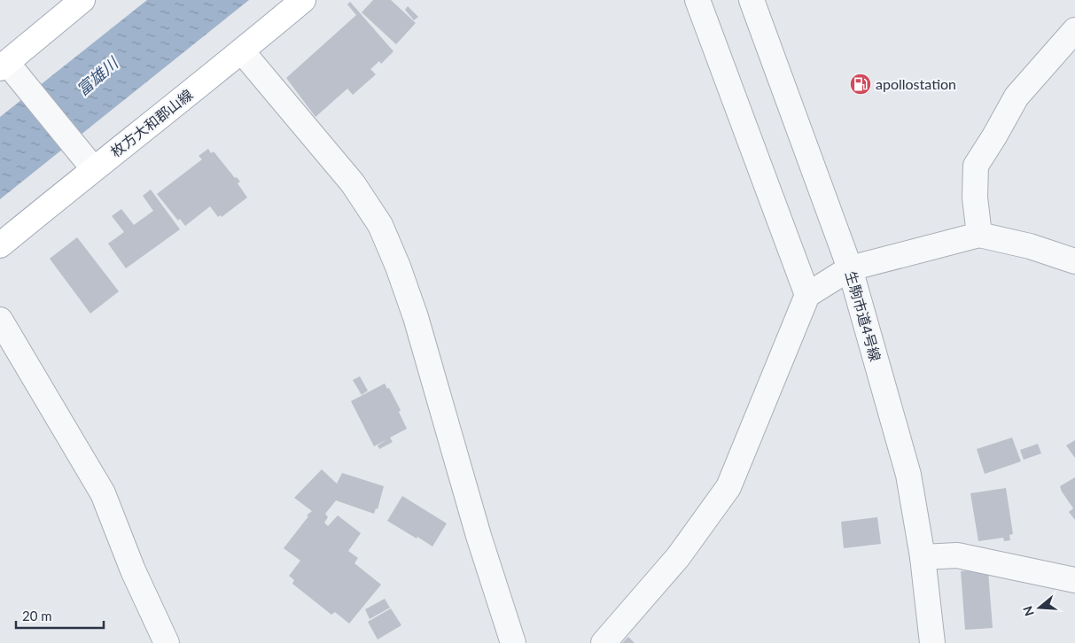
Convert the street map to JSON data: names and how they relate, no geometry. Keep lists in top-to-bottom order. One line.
{"streets":{"main road":["枚方大和郡山線"],"street":["生駒市道4号線"]},"water":["富雄川"],"places":{"fuel station":["apollostation"]},"scale_bar":"20 m","north":"left"}
